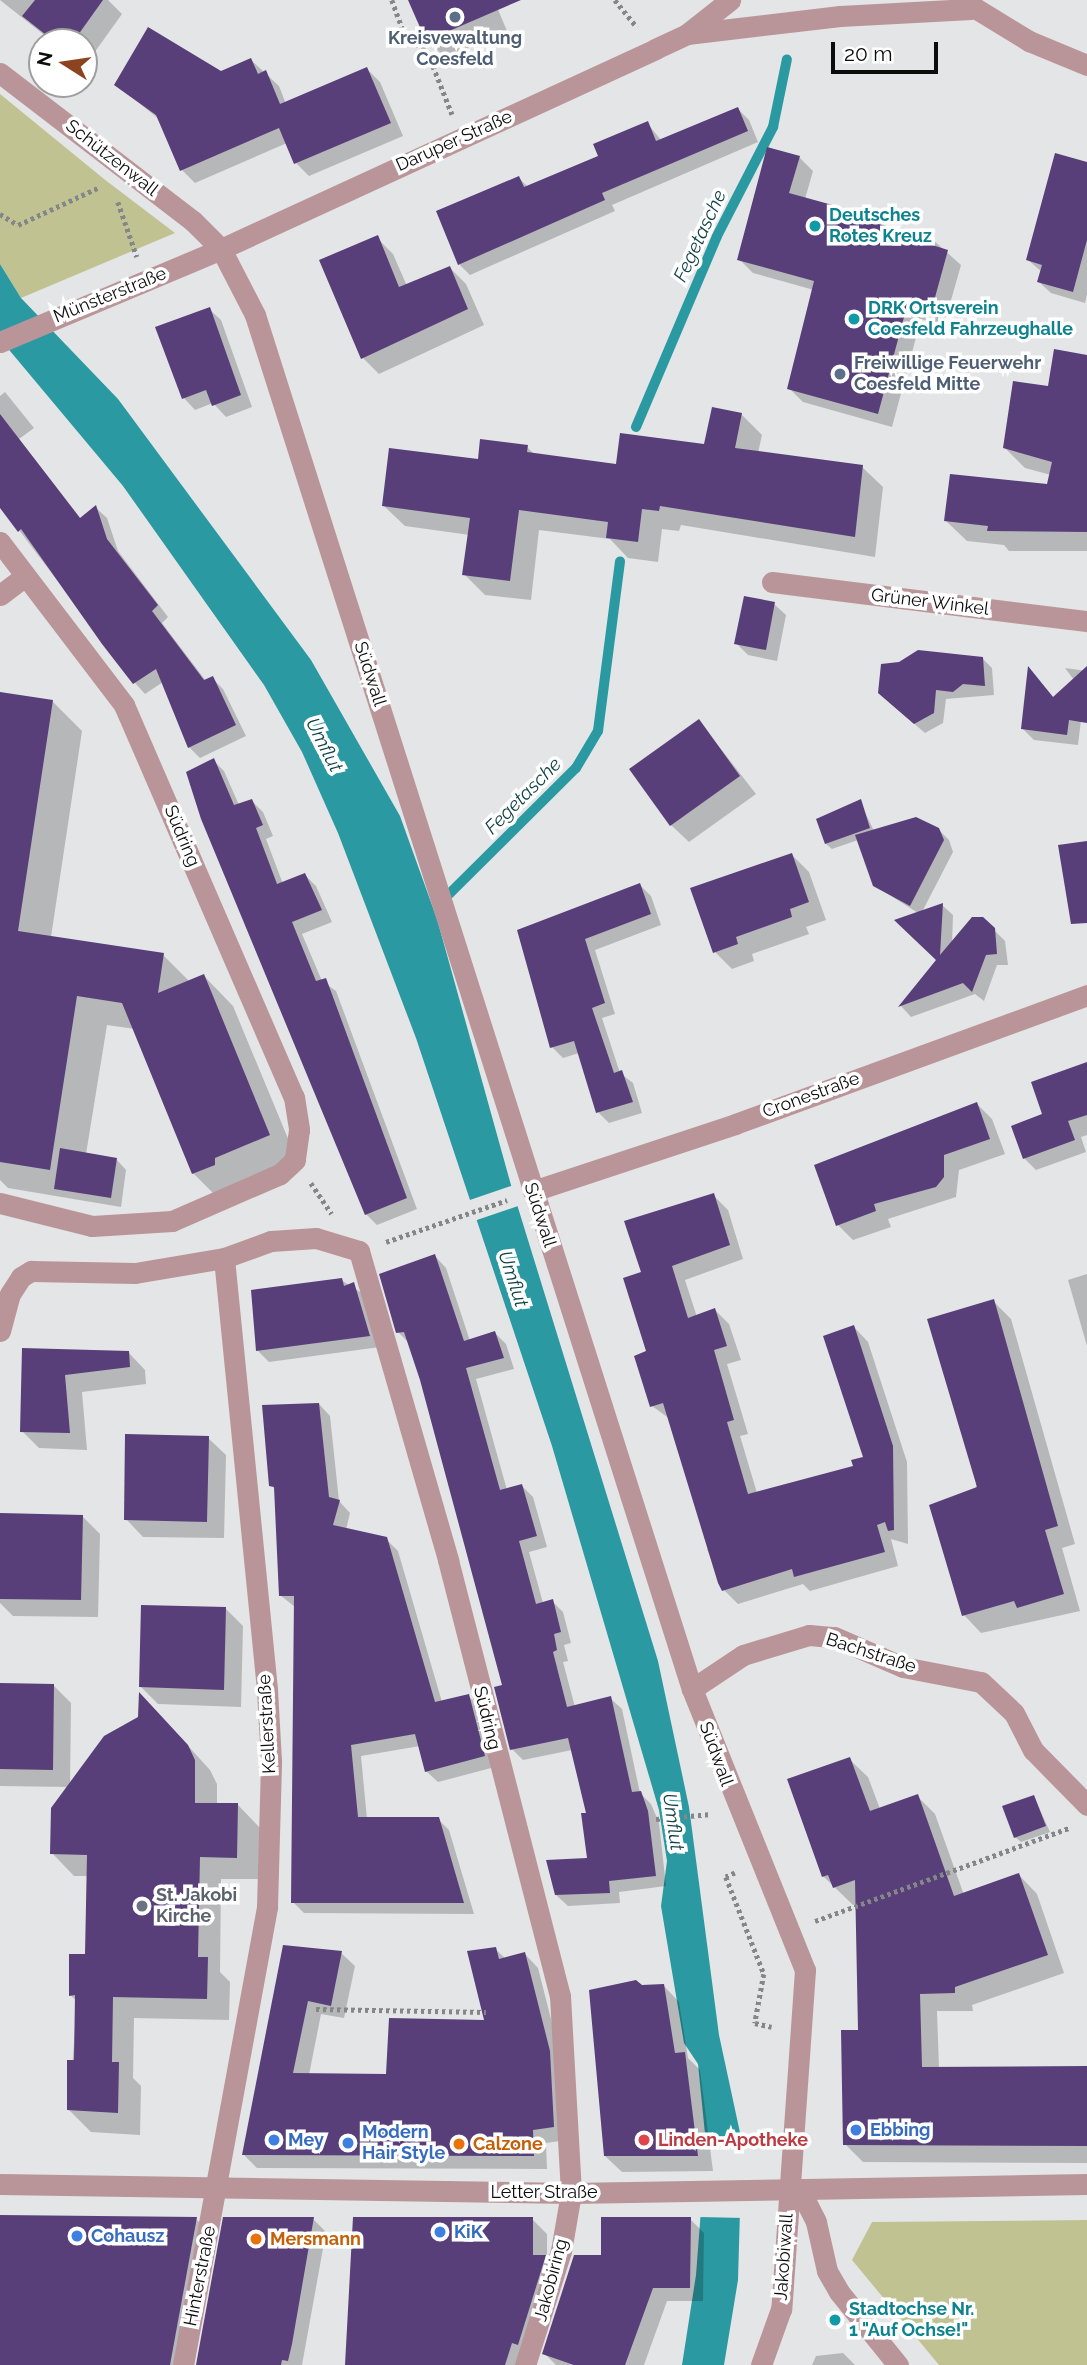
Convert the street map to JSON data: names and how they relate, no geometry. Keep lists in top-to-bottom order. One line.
{"streets":{"street":["Daruper Straße","Schützenwall","Münsterstraße","Grüner Winkel","Südwall","Südring","Cronestraße","Bachstraße","Kellerstraße","Letter Straße","Jakobiwall","Hinterstraße","Jakobiring"]},"crossings":[["Daruper Straße","Schützenwall"],["Daruper Straße","Münsterstraße"],["Daruper Straße","Südwall"],["Schützenwall","Münsterstraße"],["Schützenwall","Südwall"],["Münsterstraße","Südwall"],["Südwall","Cronestraße"],["Südwall","Bachstraße"],["Südwall","Letter Straße"],["Südwall","Jakobiwall"],["Südring","Letter Straße"],["Südring","Jakobiring"],["Kellerstraße","Letter Straße"],["Kellerstraße","Hinterstraße"],["Letter Straße","Jakobiwall"],["Letter Straße","Hinterstraße"],["Letter Straße","Jakobiring"]],"water":["Fegetasche","Umflut"],"places":["Kreisvewaltung Coesfeld","Deutsches Rotes Kreuz","DRK Ortsverein Coesfeld Fahrzeughalle","Freiwillige Feuerwehr Coesfeld Mitte","St. Jakobi Kirche","Ebbing","Mey","Linden-Apotheke","Modern Hair Style","Calzone","KiK","Cohausz","Mersmann","Stadtochse Nr. 1 \"Auf Ochse!\""],"scale_bar":"20 m","north":"left"}
